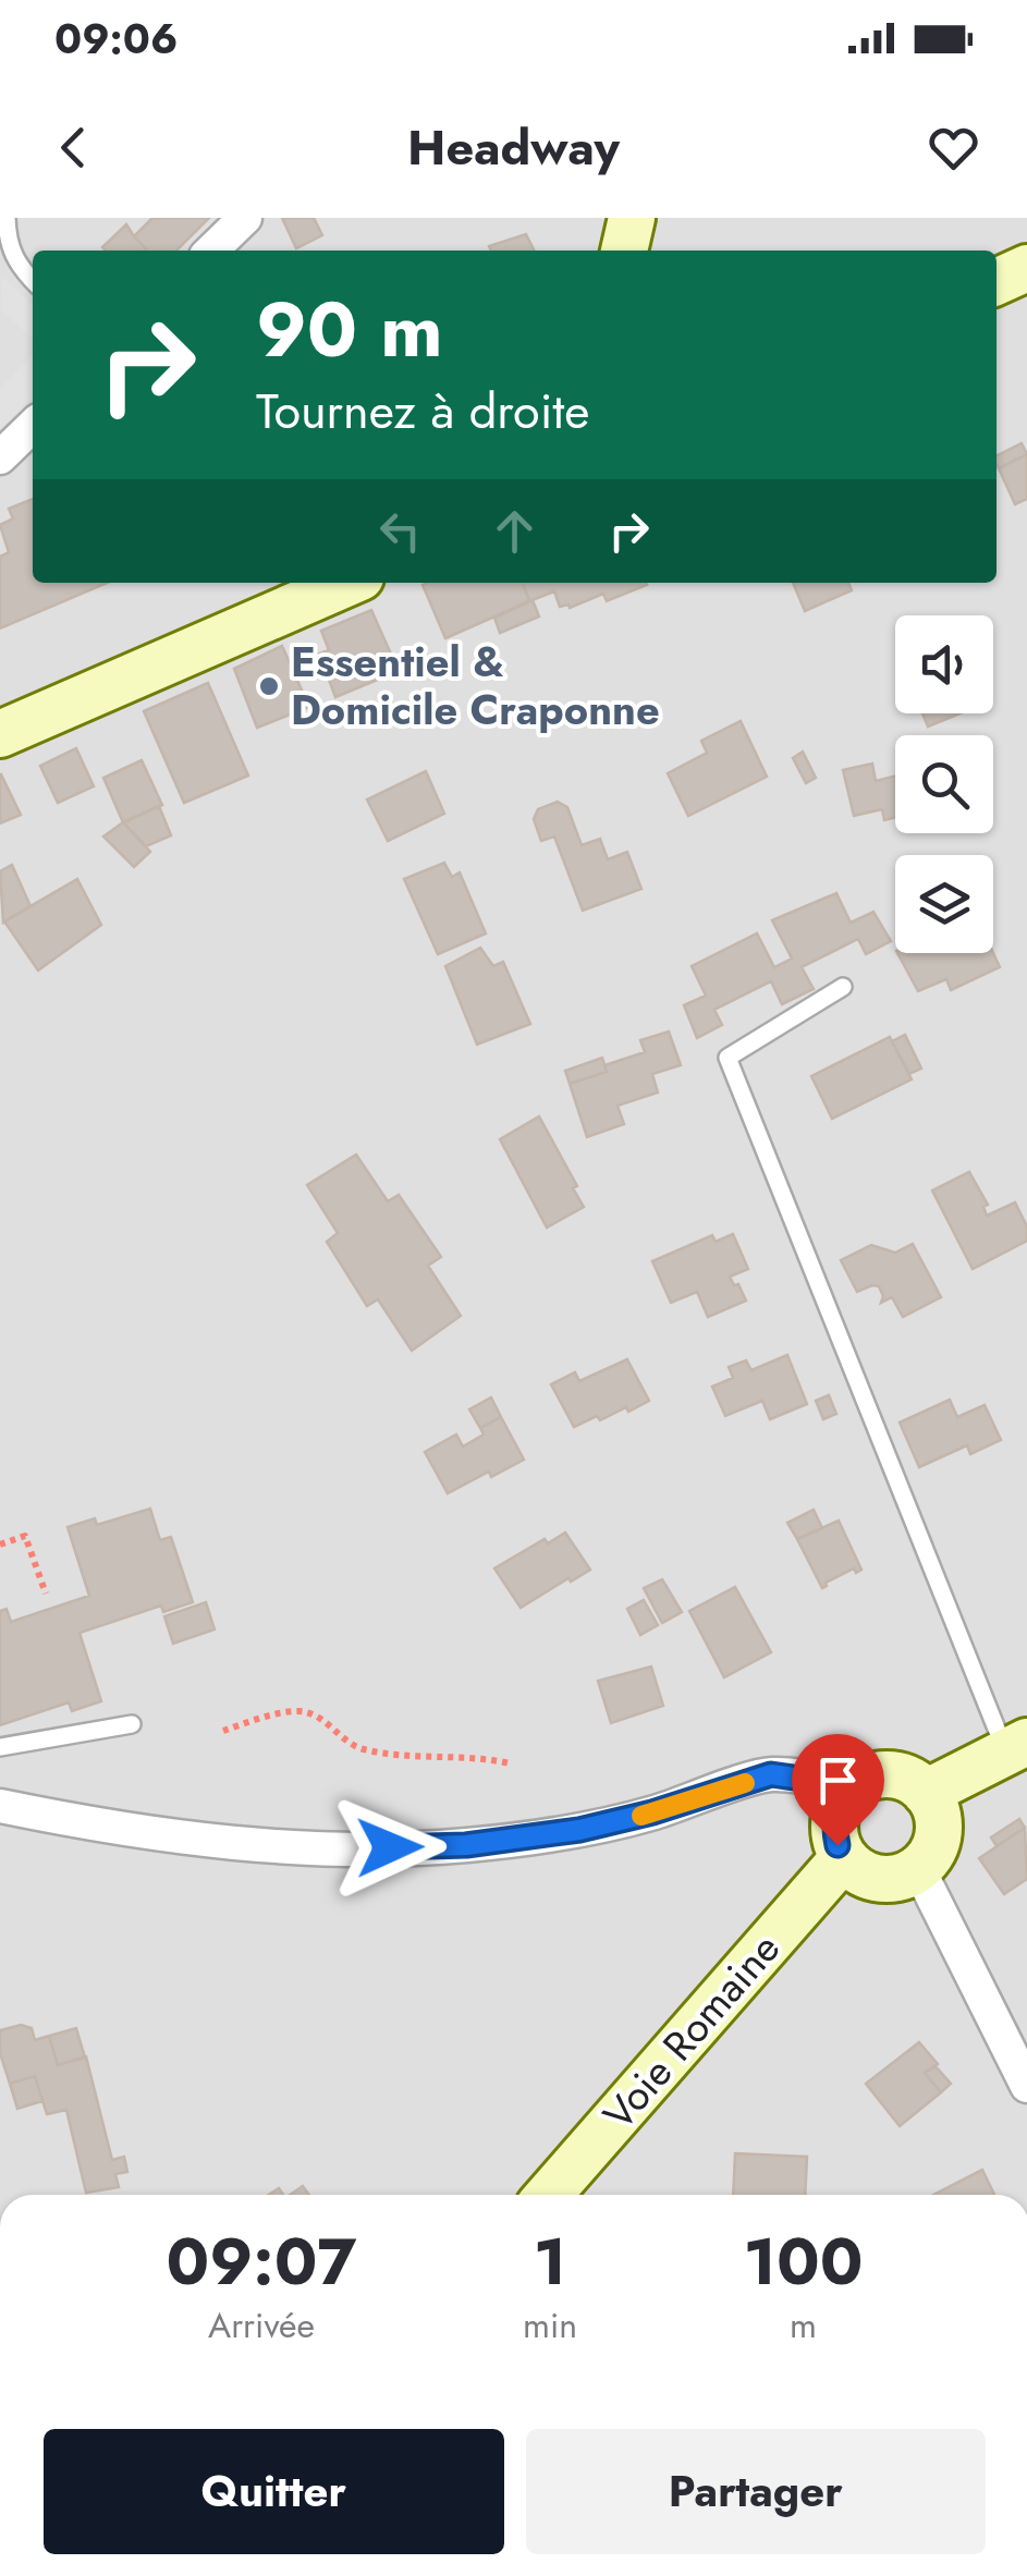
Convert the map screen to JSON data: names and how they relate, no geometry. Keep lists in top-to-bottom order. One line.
{"streets":{"street":["Voie Romaine"]},"places":["Essentiel & Domicile Craponne"],"page":{"status":"09:06","header":"Headway","turn":["90 m","Tournez à droite"],"eta":["09:07","Arrivée","1","min","100","m"],"buttons":["Quitter","Partager"]}}
